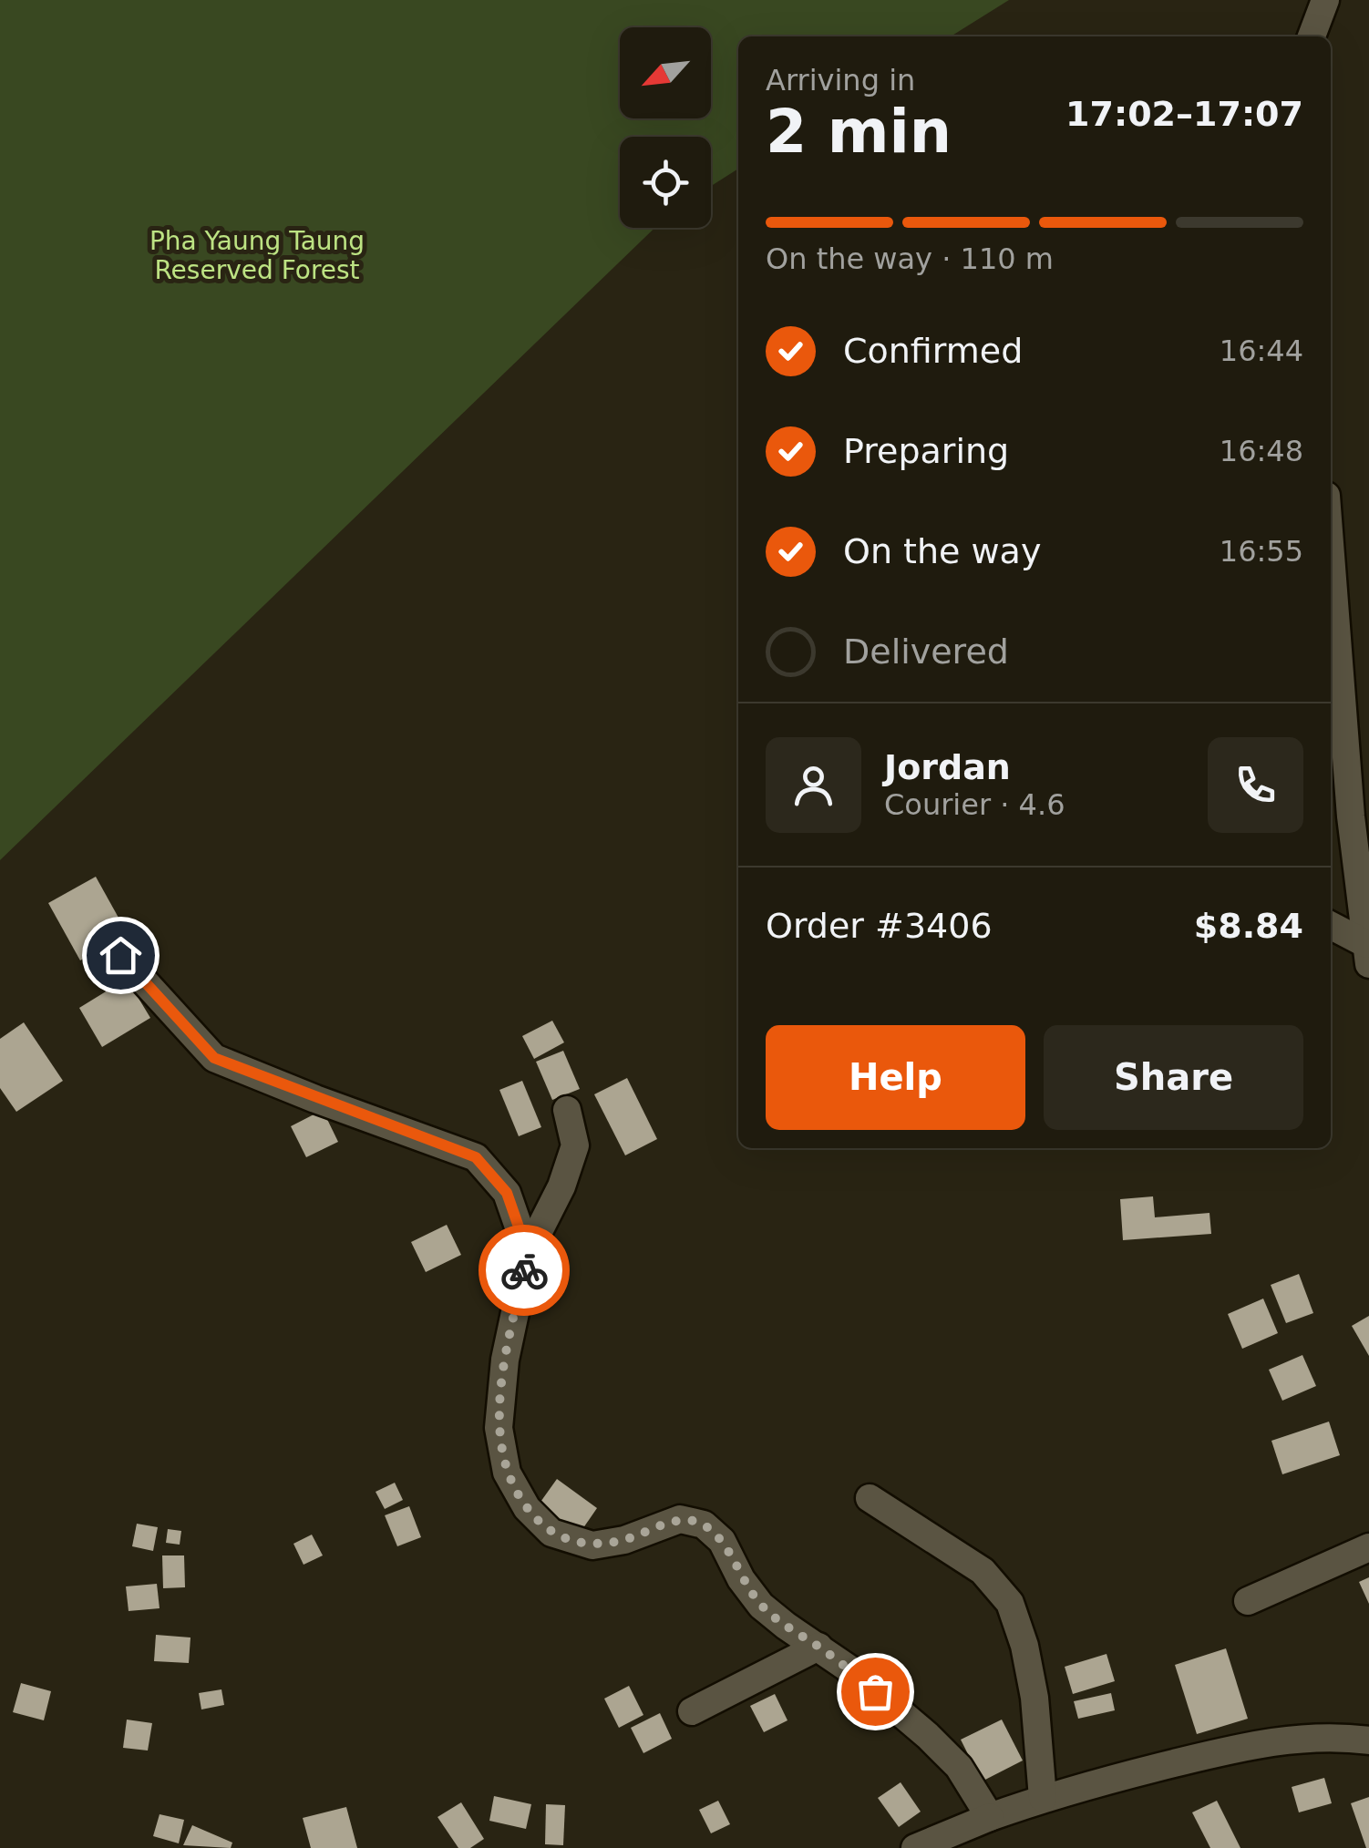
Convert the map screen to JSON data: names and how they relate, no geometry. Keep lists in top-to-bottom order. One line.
{"parks":["Pha Yaung Taung Reserved Forest"],"north":"bottom left","page":{"heading":["2 min","Arriving in","17:02–17:07"],"panel":["Jordan","Courier · 4.6","Order #3406","$8.84"],"bar":"On the way · 110 m","list":[["Confirmed","16:44"],["Preparing","16:48"],["On the way","16:55"],"Delivered"],"buttons":["Help","Share"]}}
